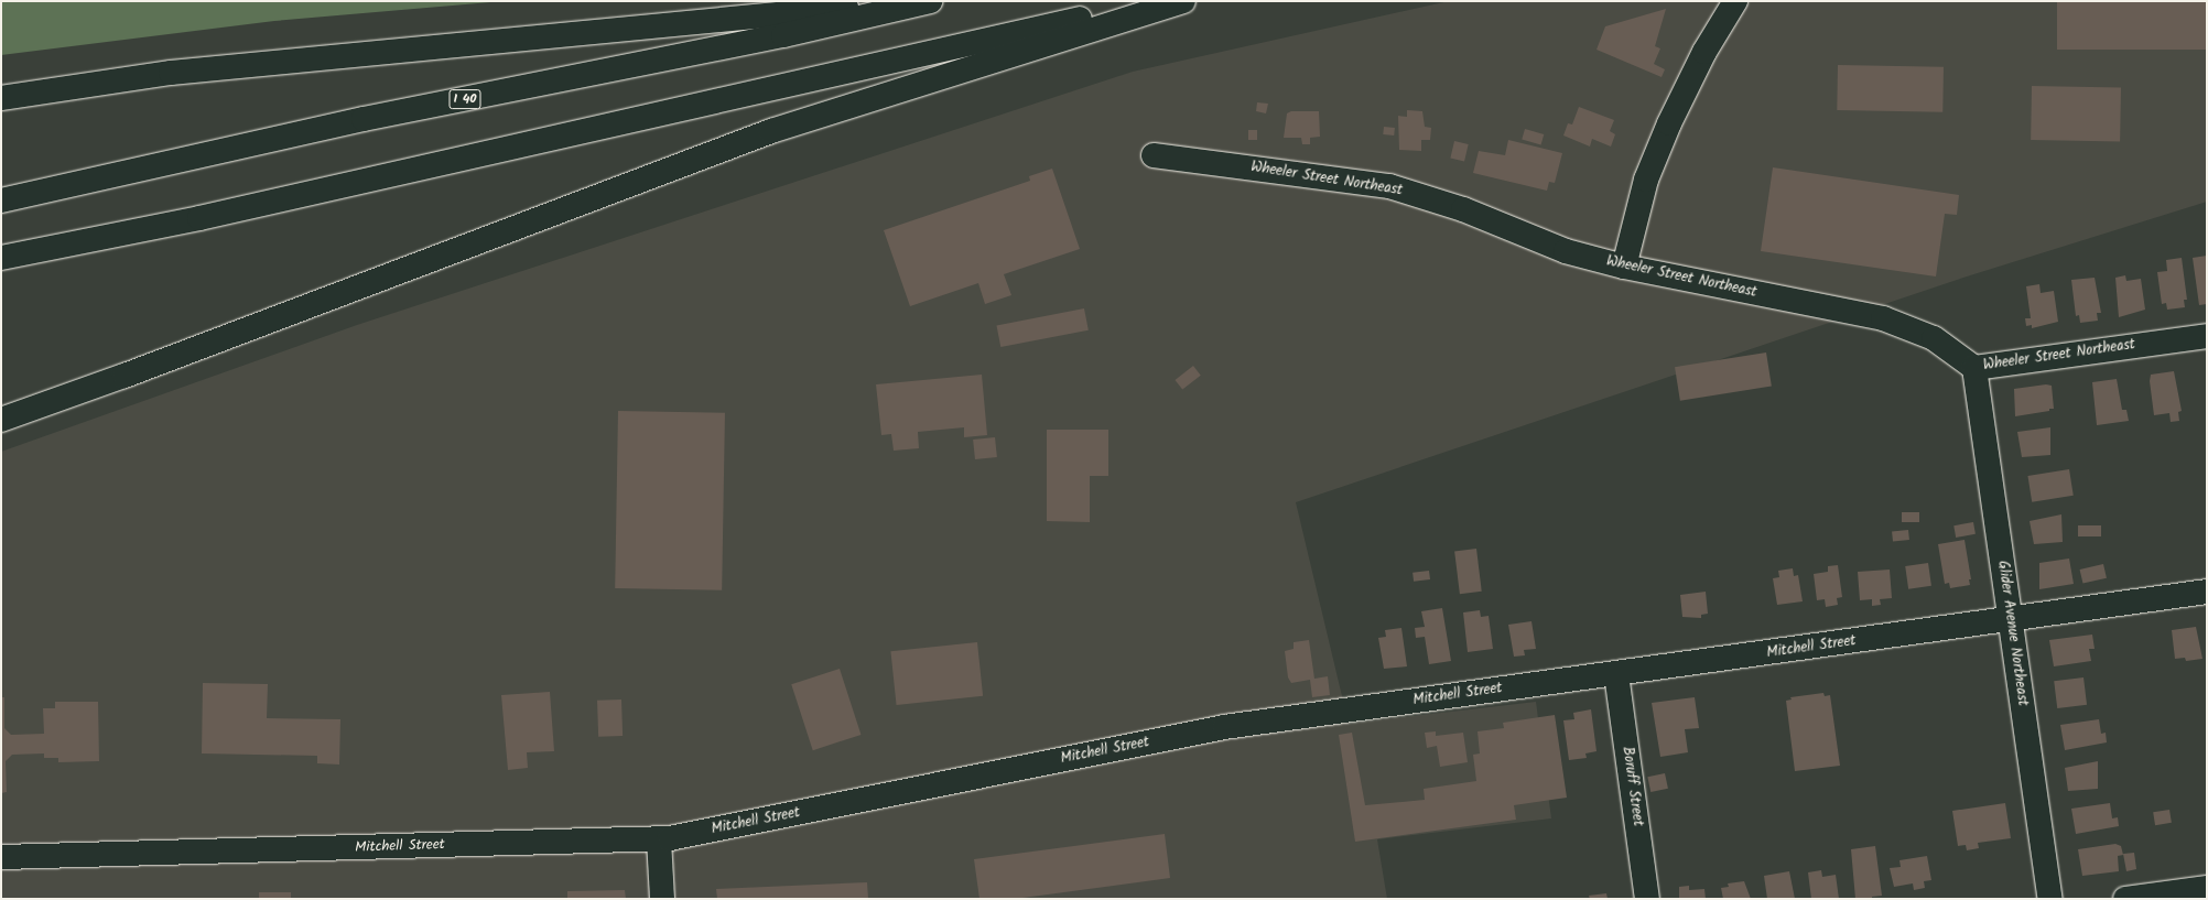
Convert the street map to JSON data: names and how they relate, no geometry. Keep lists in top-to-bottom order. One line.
{"streets":{"main road":["I 40","Wheeler Street Northeast","Glider Avenue Northeast","Mitchell Street","Boruff Street"]},"crossings":[["Wheeler Street Northeast","Glider Avenue Northeast"],["Glider Avenue Northeast","Mitchell Street"],["Mitchell Street","Boruff Street"]]}
